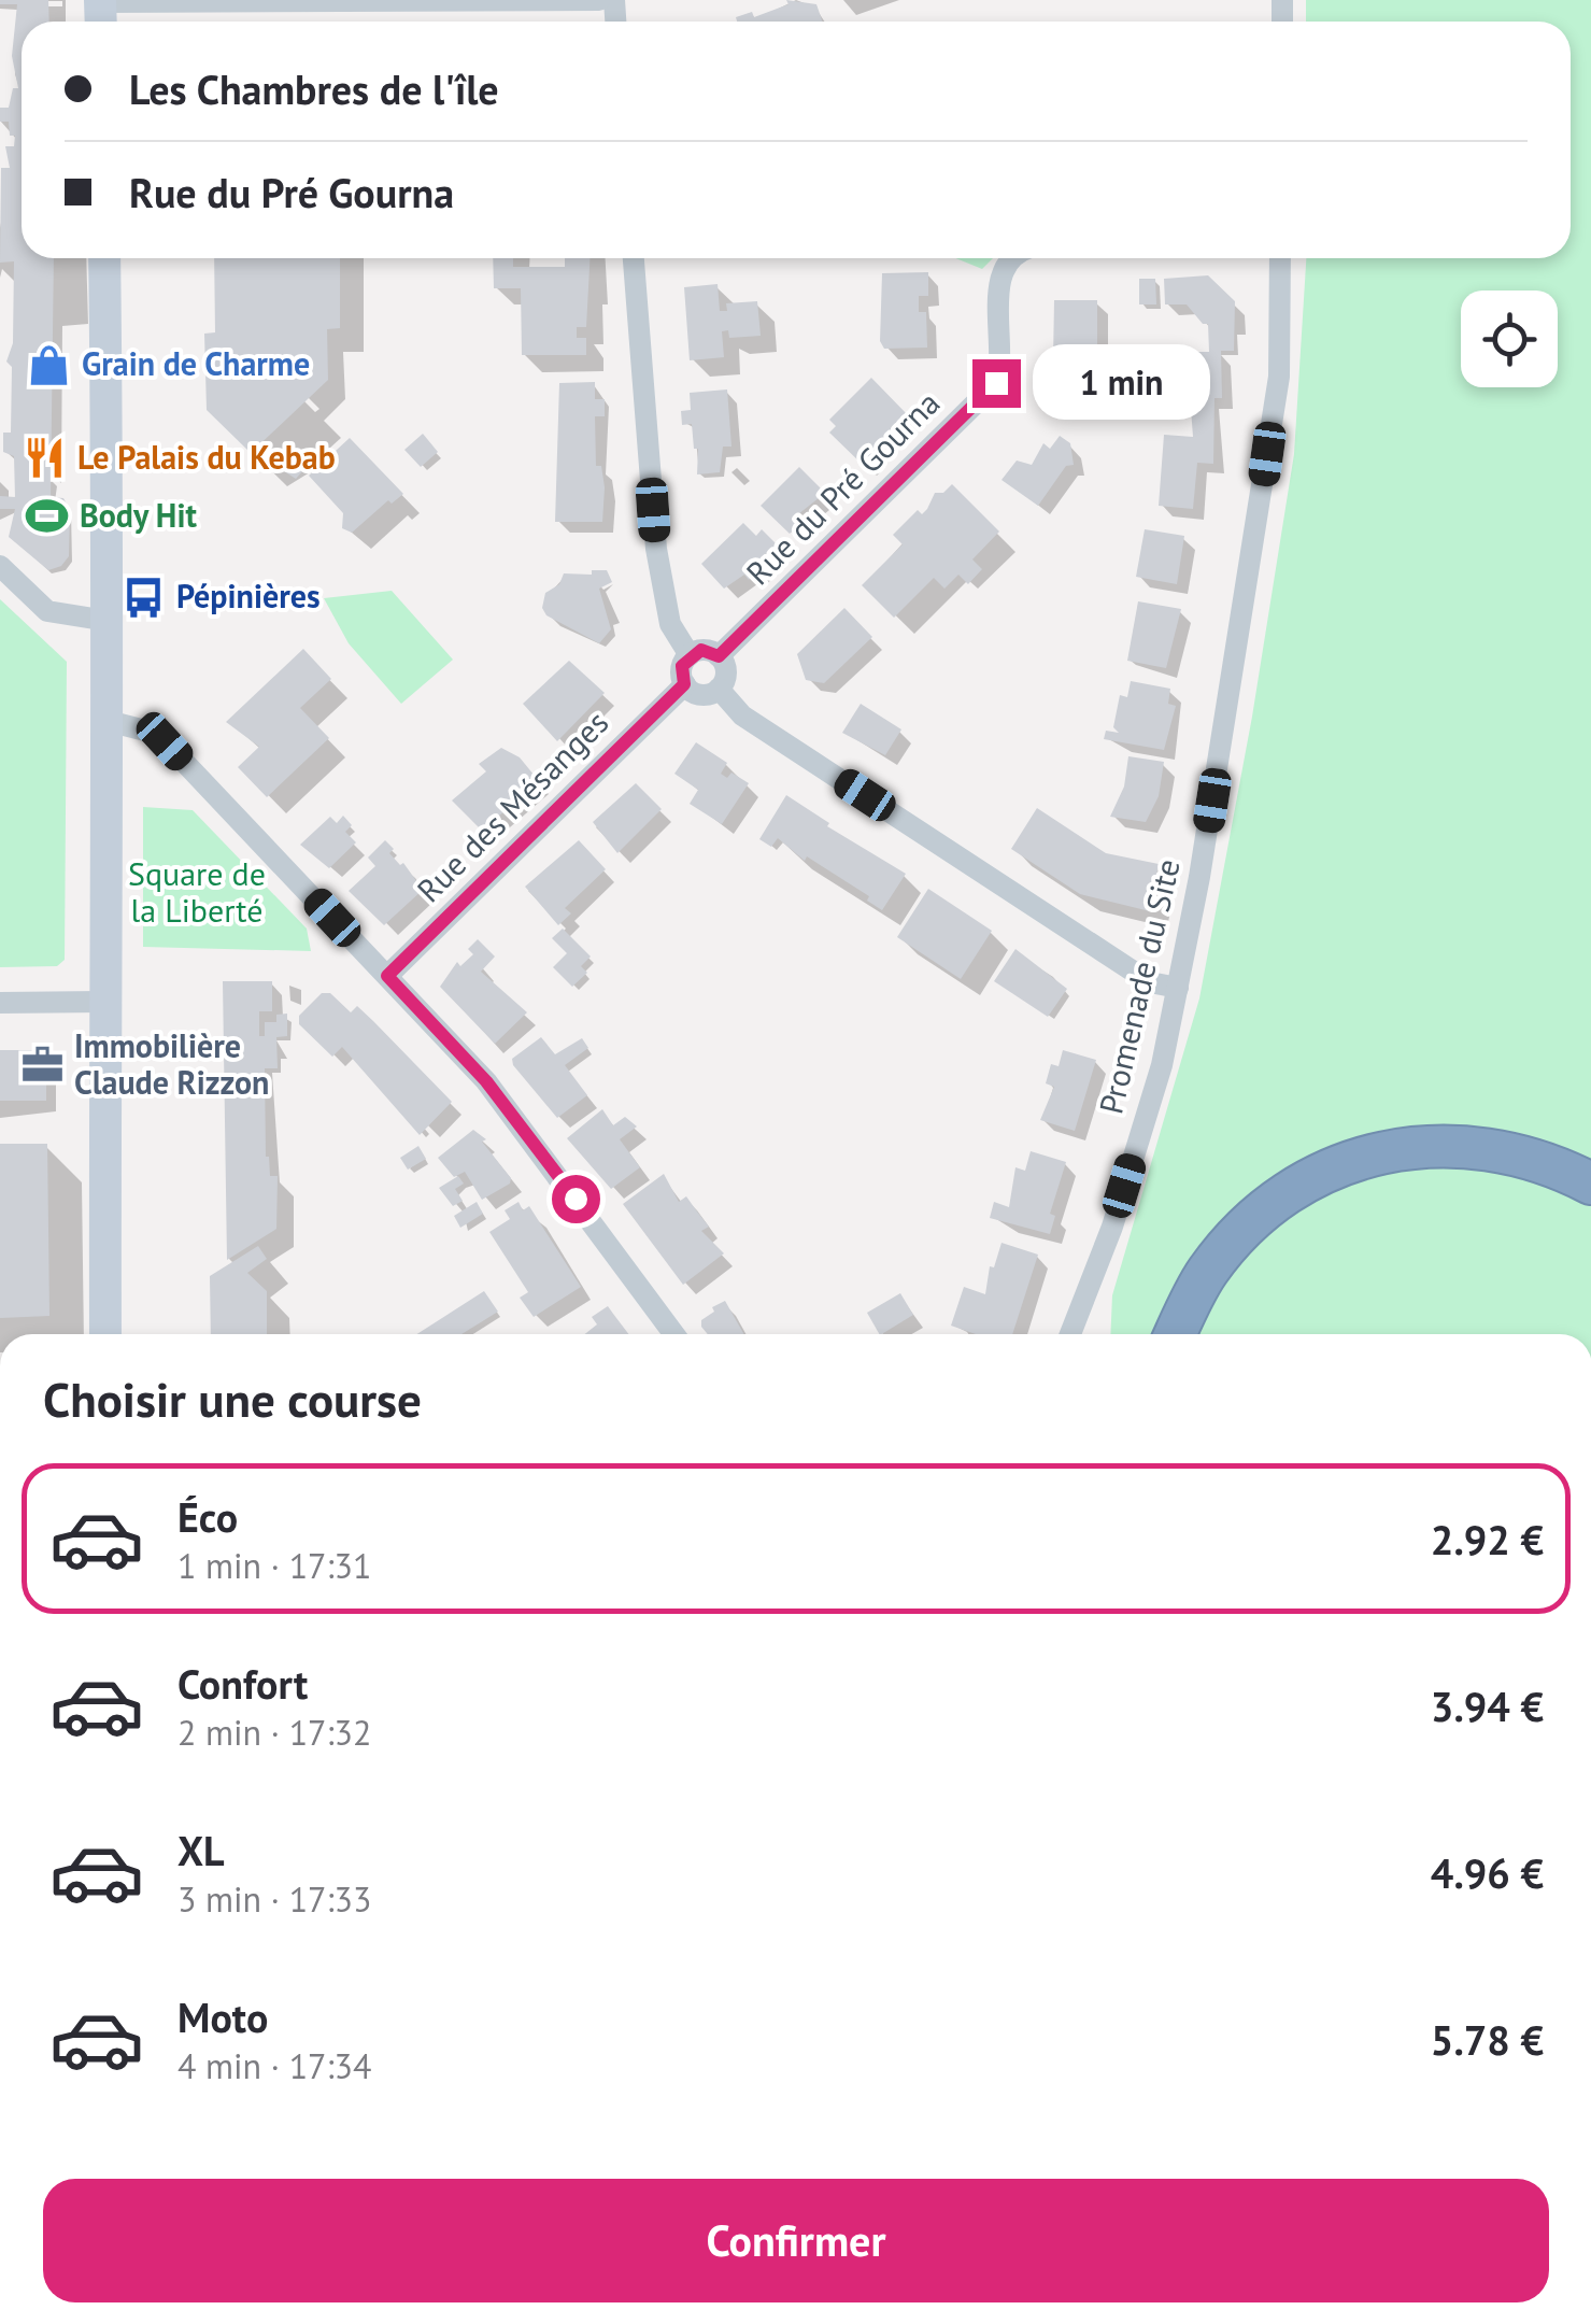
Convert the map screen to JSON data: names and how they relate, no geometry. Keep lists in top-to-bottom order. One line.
{"streets":{"street":["Rue du Pré Gourna","Rue des Mésanges","Promenade du Site"]},"crossings":[["Rue du Pré Gourna","Rue des Mésanges"]],"parks":["Square de la Liberté"],"places":{"shop":["Grain de Charme"],"restaurant":["Le Palais du Kebab"],"sports":["Body Hit"],"bus stop":["Pépinières"],"office":["Immobilière Claude Rizzon"]},"page":{"banner":["Les Chambres de l'île","Rue du Pré Gourna"],"bubble":"1 min","heading":"Choisir une course","list":[{"name":"Éco","note":"1 min · 17:31","value":"2.92 €"},{"name":"Confort","note":"2 min · 17:32","value":"3.94 €"},{"name":"XL","note":"3 min · 17:33","value":"4.96 €"},{"name":"Moto","note":"4 min · 17:34","value":"5.78 €"}],"buttons":"Confirmer"}}
